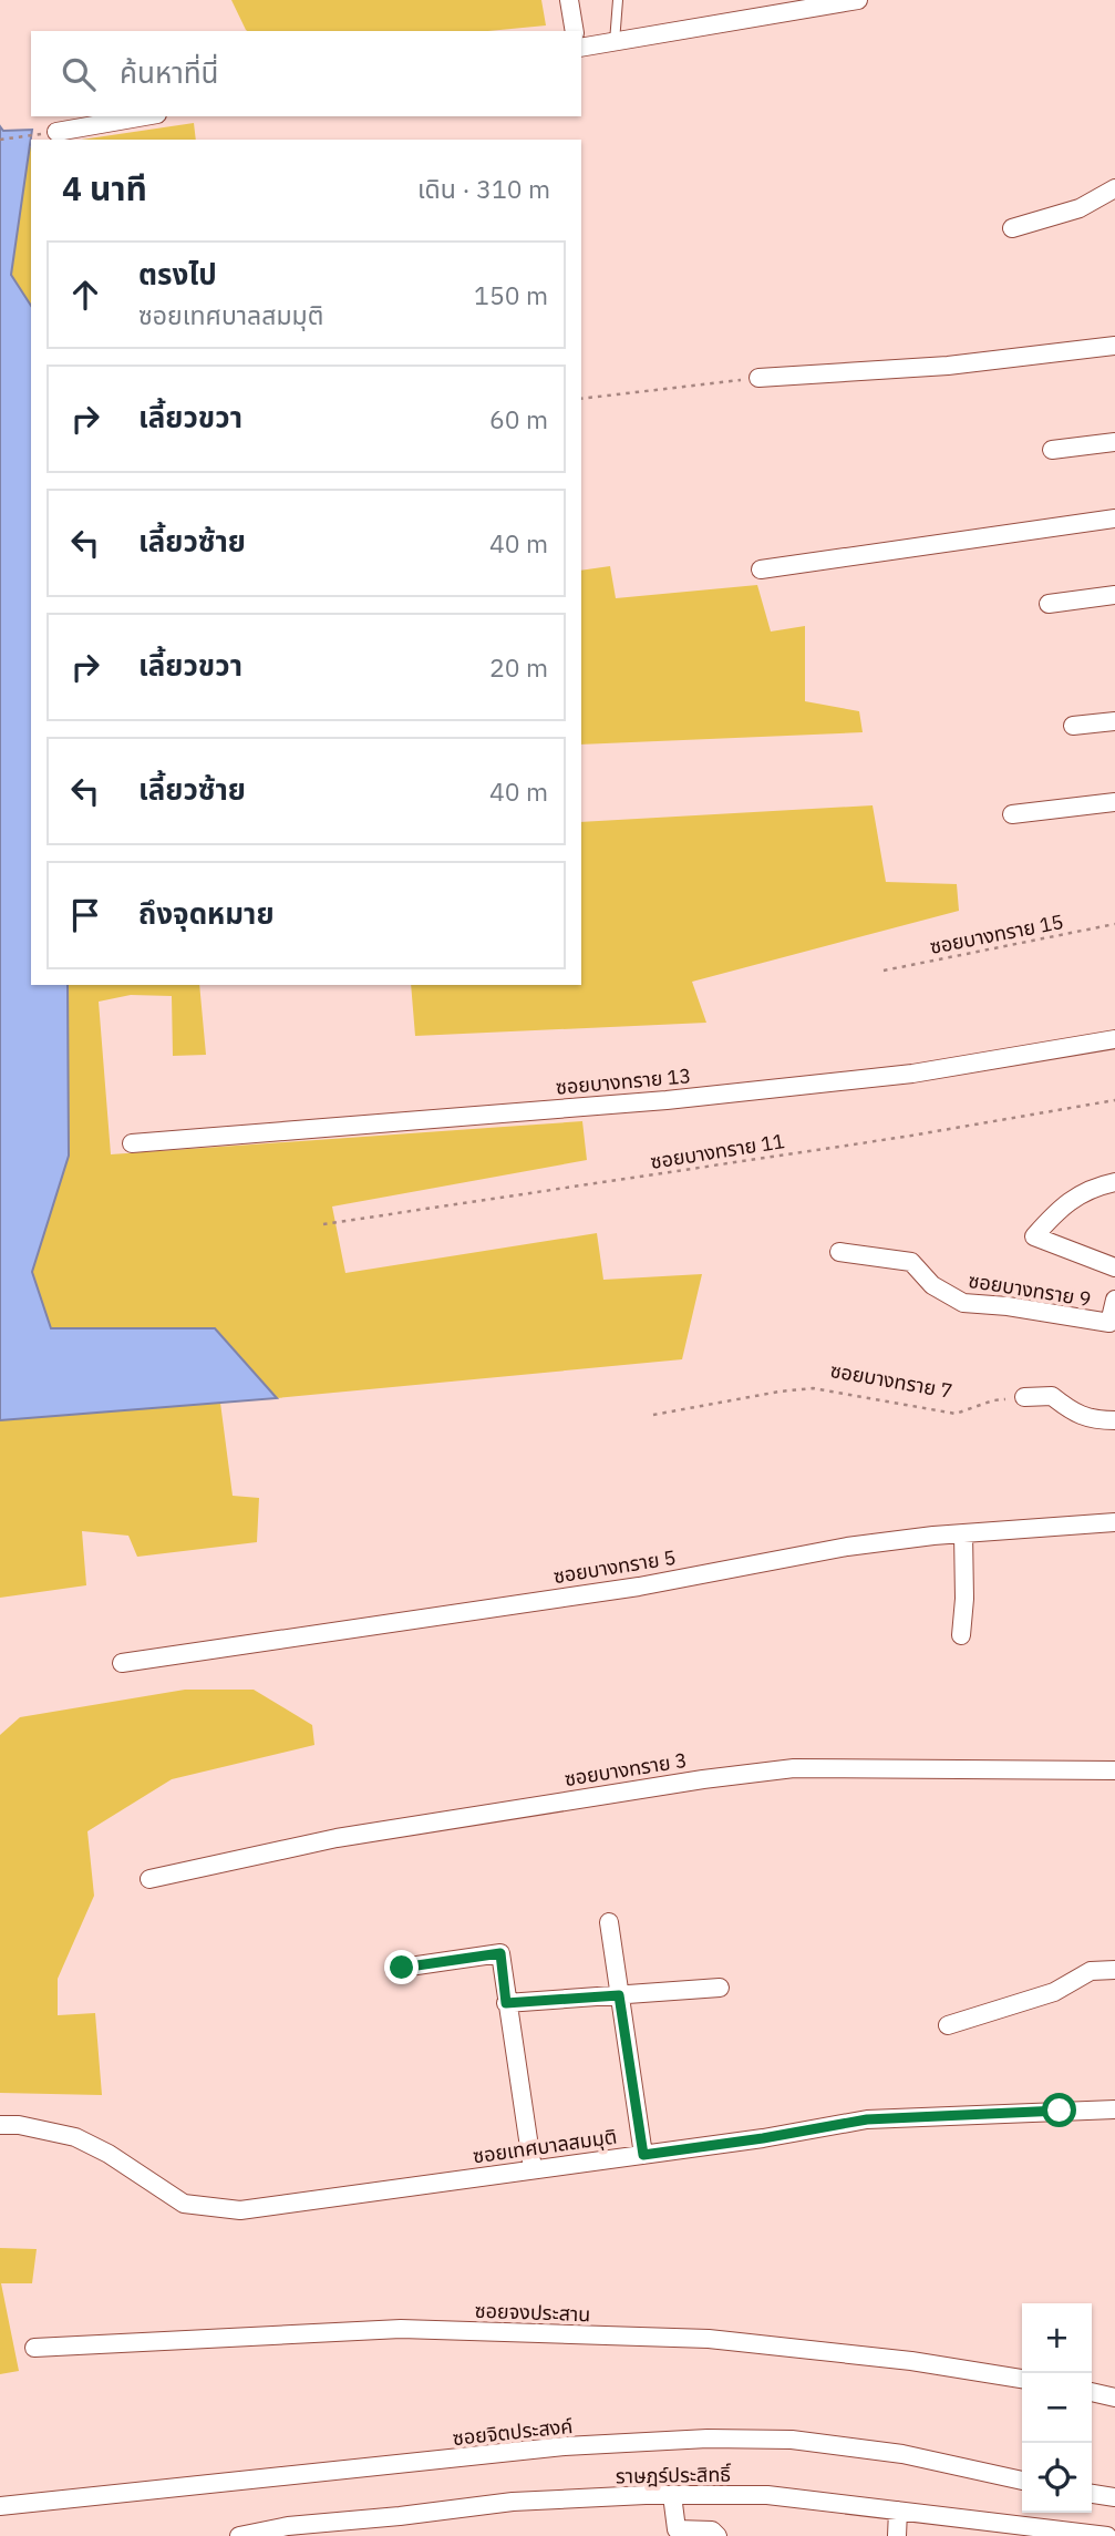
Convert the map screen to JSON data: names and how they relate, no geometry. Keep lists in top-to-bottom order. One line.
{"streets":{"street":["ซอยบางทราย 13","ซอยบางทราย 9","ซอยบางทราย 5","ซอยบางทราย 3","ซอยเทศบาลสมมุติ","ซอยจงประสาน","ซอยจิตประสงค์","ราษฎร์ประสิทธิ์"],"path":["ซอยบางทราย 15","ซอยบางทราย 11","ซอยบางทราย 7"]},"page":{"search":"ค้นหาที่นี่","heading":["4 นาที","เดิน · 310 m"],"list":[["ตรงไป","ซอยเทศบาลสมมุติ","150 m"],["เลี้ยวขวา","60 m"],["เลี้ยวซ้าย","40 m"],["เลี้ยวขวา","20 m"],["เลี้ยวซ้าย","40 m"],"ถึงจุดหมาย"],"map_buttons":["+","−"]}}
